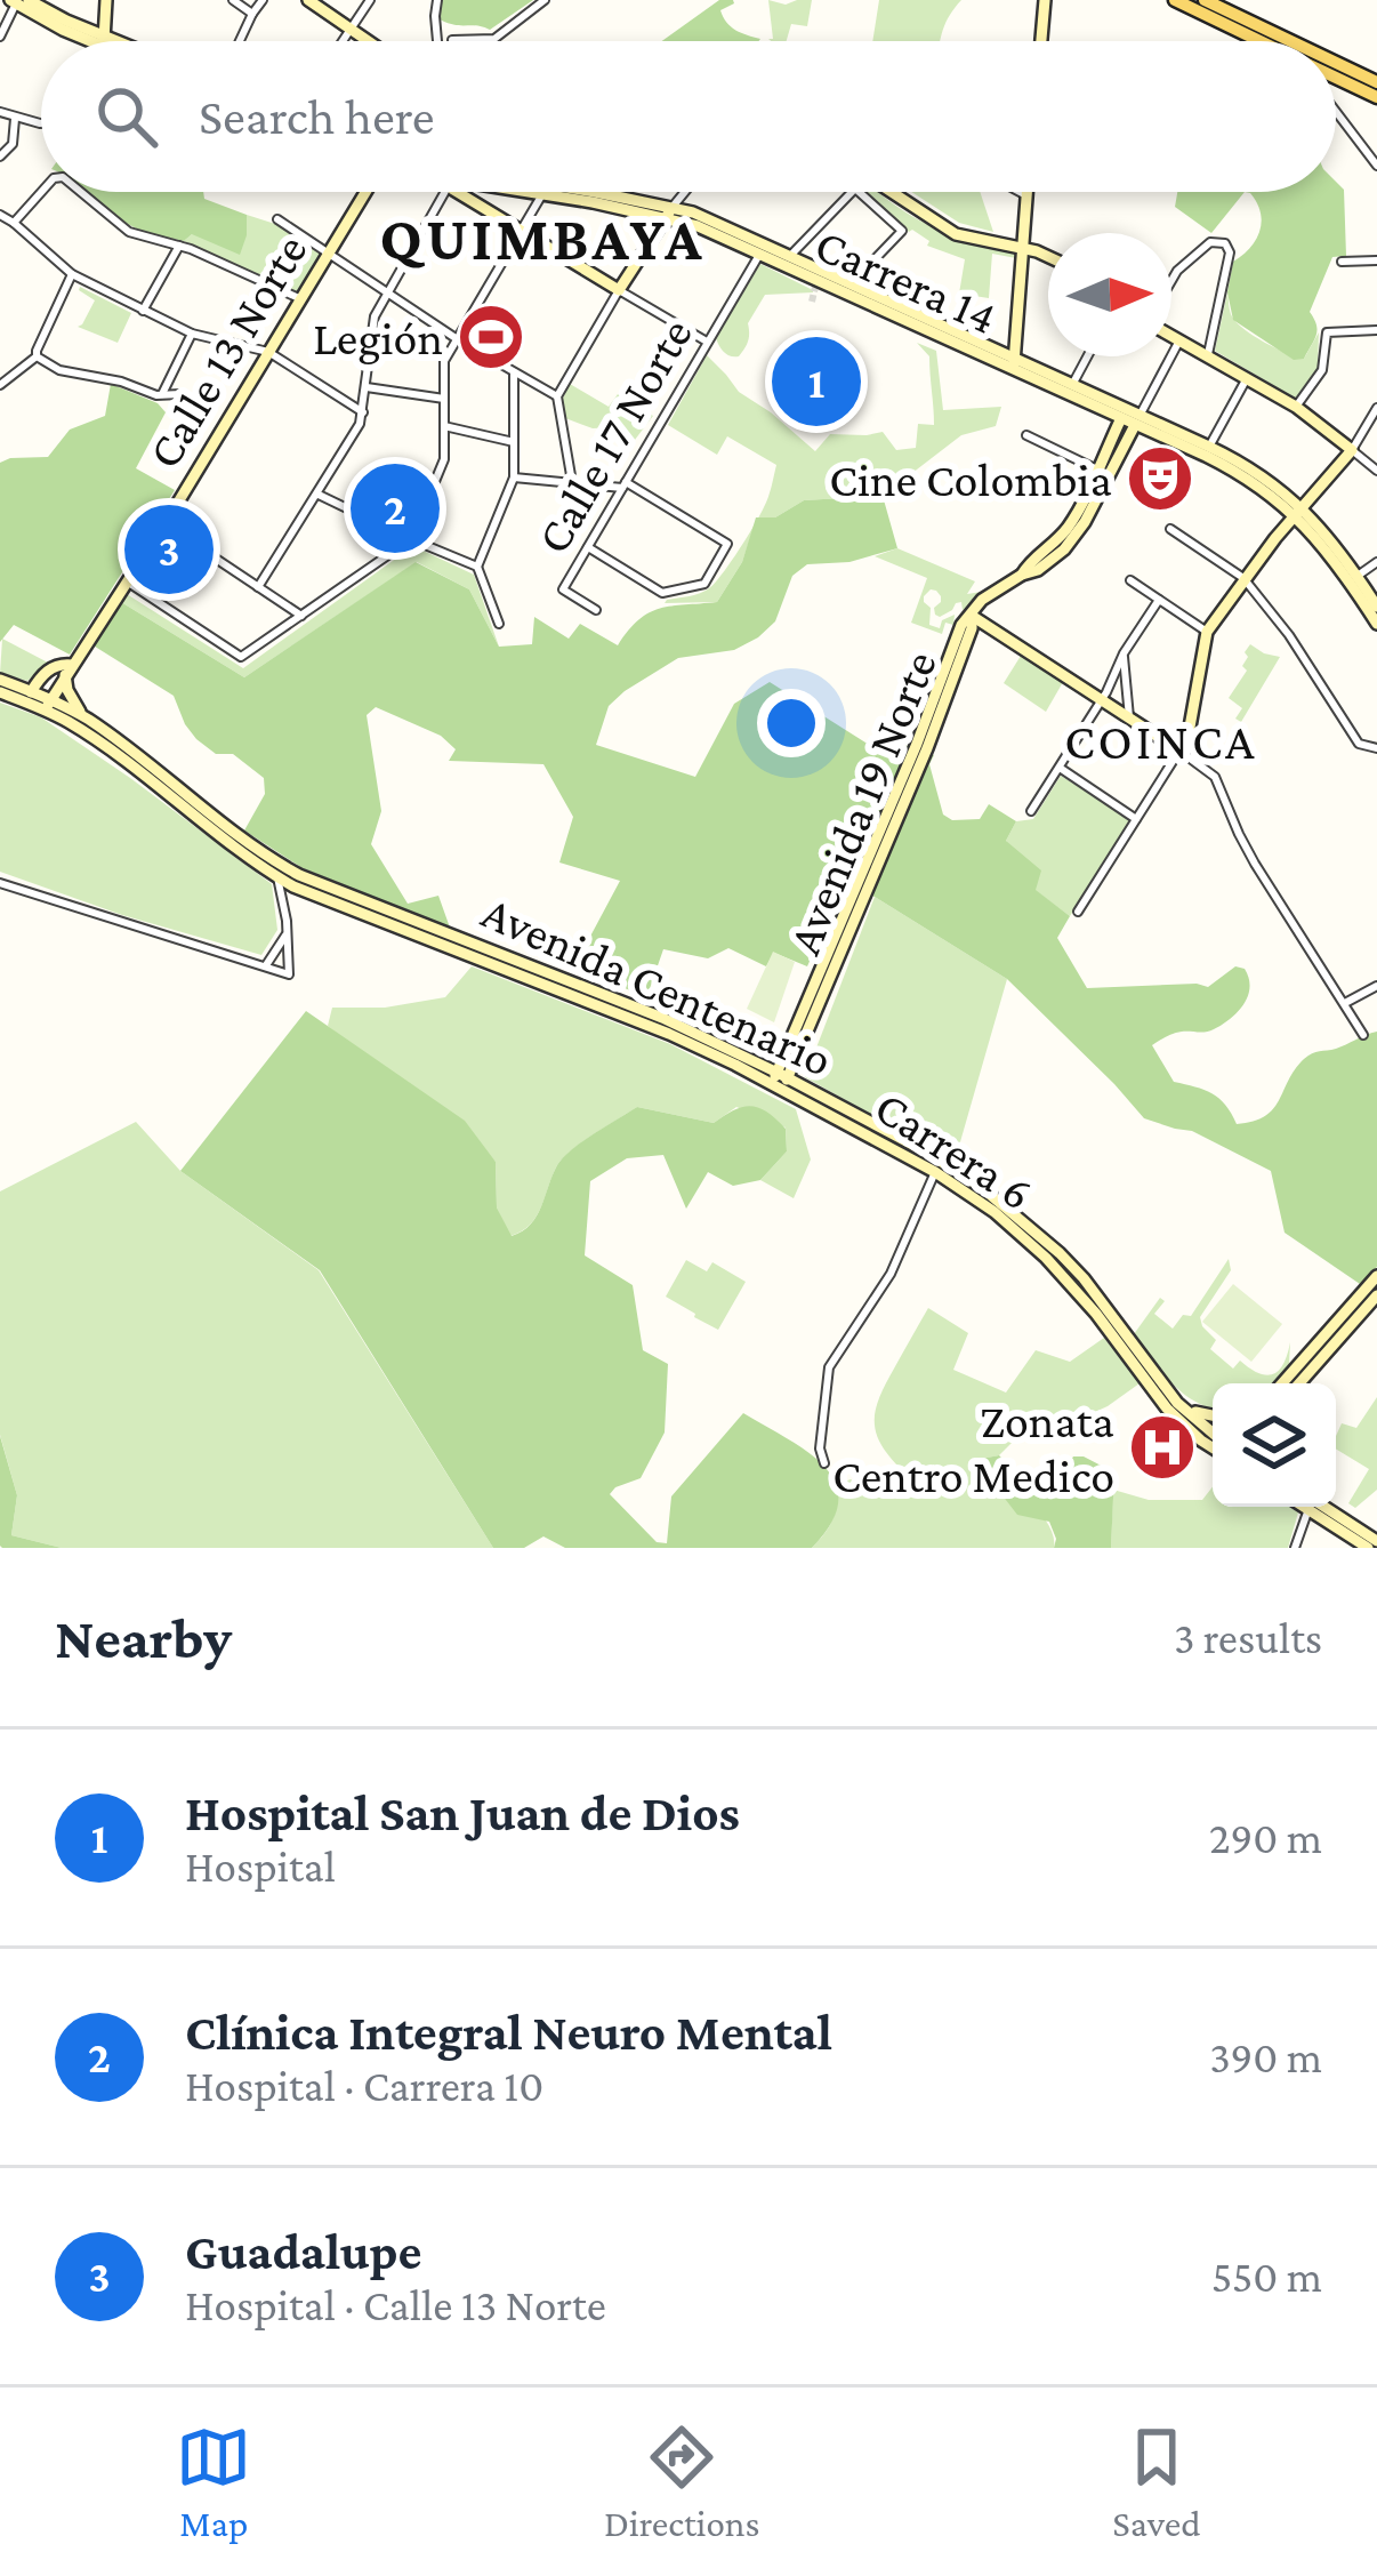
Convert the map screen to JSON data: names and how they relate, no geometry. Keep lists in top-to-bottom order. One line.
{"streets":{"main road":["Carrera 14","Calle 13 Norte","Avenida 19 Norte","Avenida Centenario","Carrera 6"],"street":["Calle 17 Norte"]},"crossings":[["Carrera 14","Calle 17 Norte"],["Carrera 14","Avenida 19 Norte"],["Calle 13 Norte","Avenida Centenario"],["Calle 13 Norte","Carrera 6"],["Avenida 19 Norte","Avenida Centenario"],["Avenida 19 Norte","Carrera 6"],["Avenida Centenario","Carrera 6"]],"districts":["QUIMBAYA","COINCA"],"places":{"sports":["Legión"],"theatre":["Cine Colombia"],"hospital":["Zonata Centro Medico"]},"north":"right","page":{"search":"Search here","pins":["1","2","3"],"heading":["Nearby","3 results"],"list":[{"mark":"1","name":"Hospital San Juan de Dios","note":"Hospital","value":"290 m"},{"mark":"2","name":"Clínica Integral Neuro Mental","note":"Hospital · Carrera 10","value":"390 m"},{"mark":"3","name":"Guadalupe","note":"Hospital · Calle 13 Norte","value":"550 m"}],"nav":["Map","Directions","Saved"]}}
